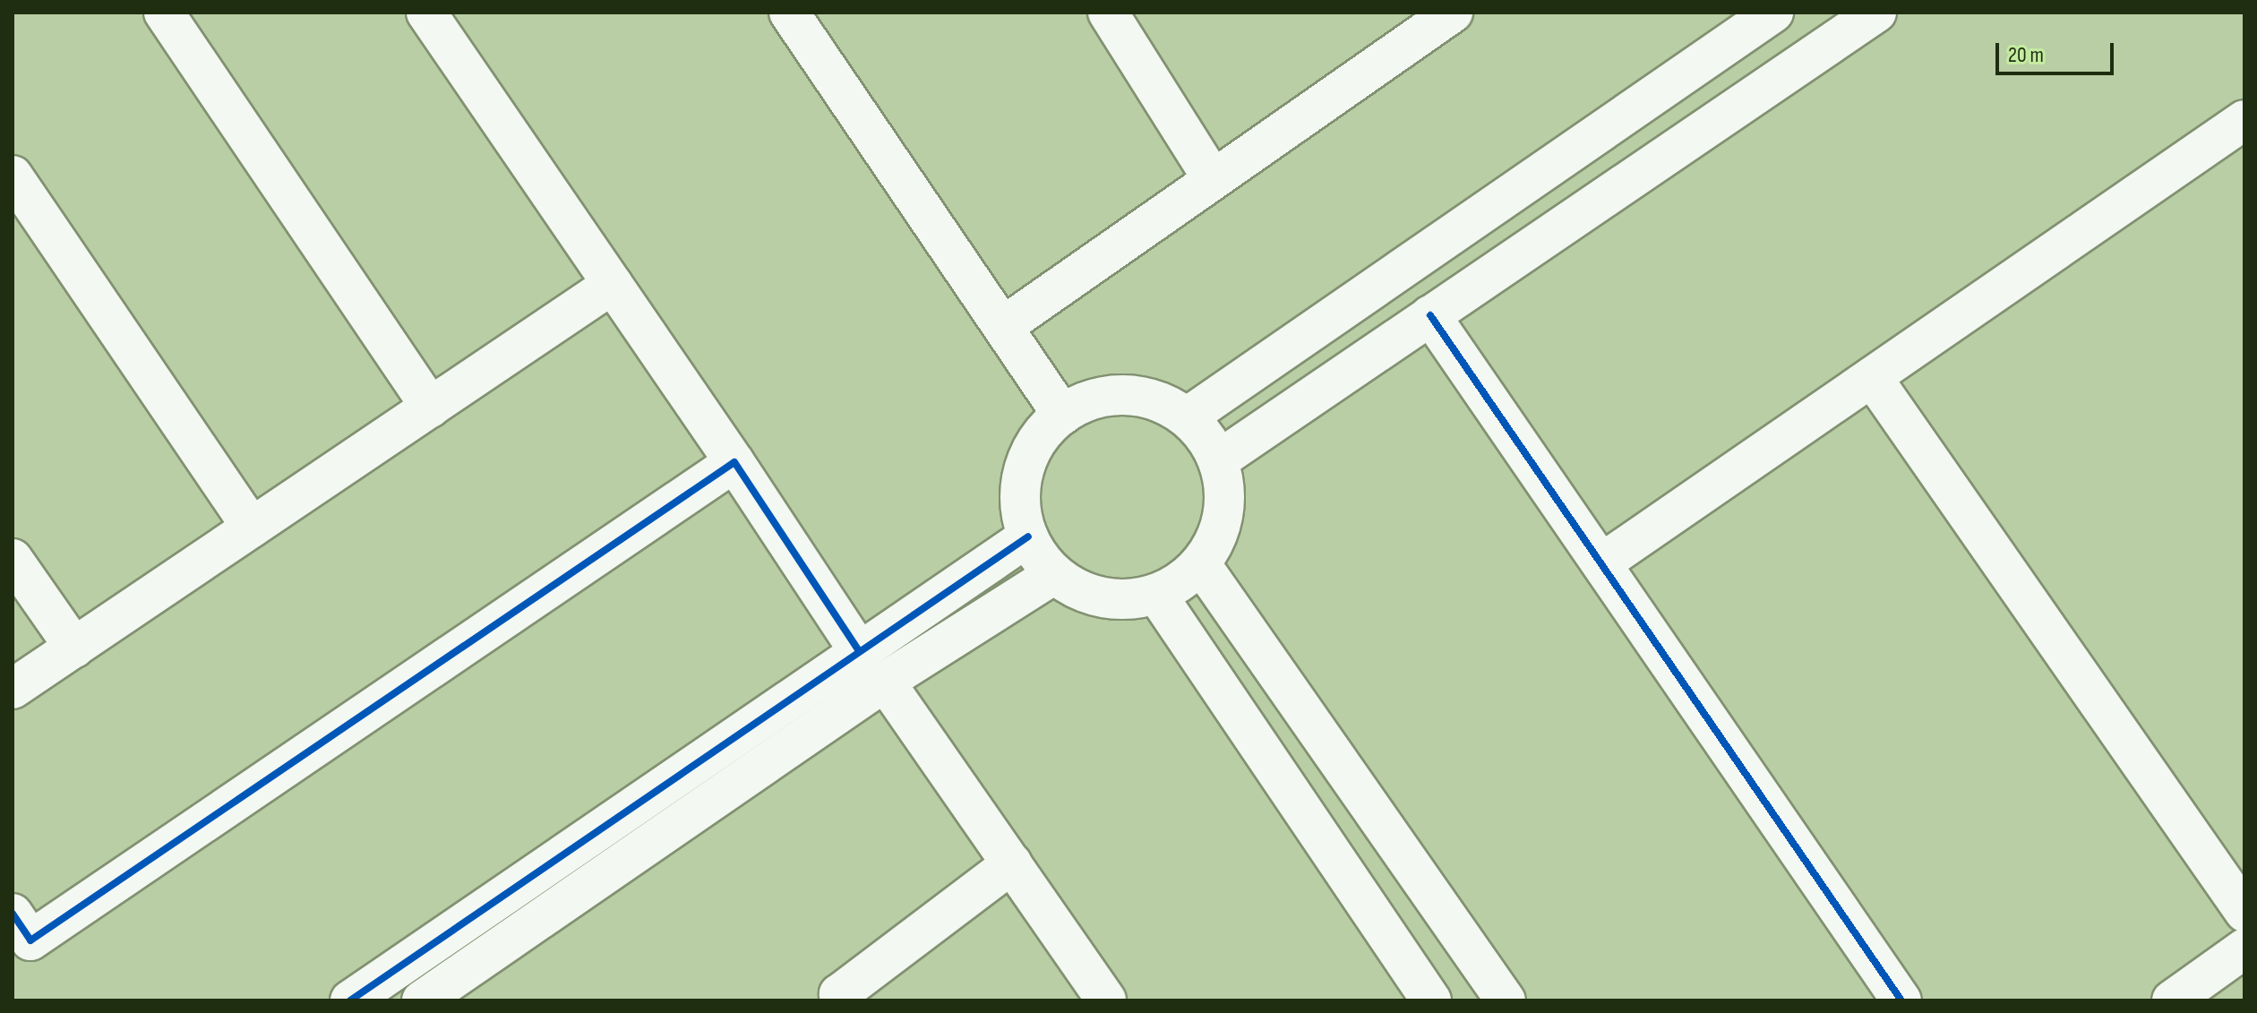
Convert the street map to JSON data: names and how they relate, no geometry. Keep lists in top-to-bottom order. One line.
{"scale_bar":"20 m"}
